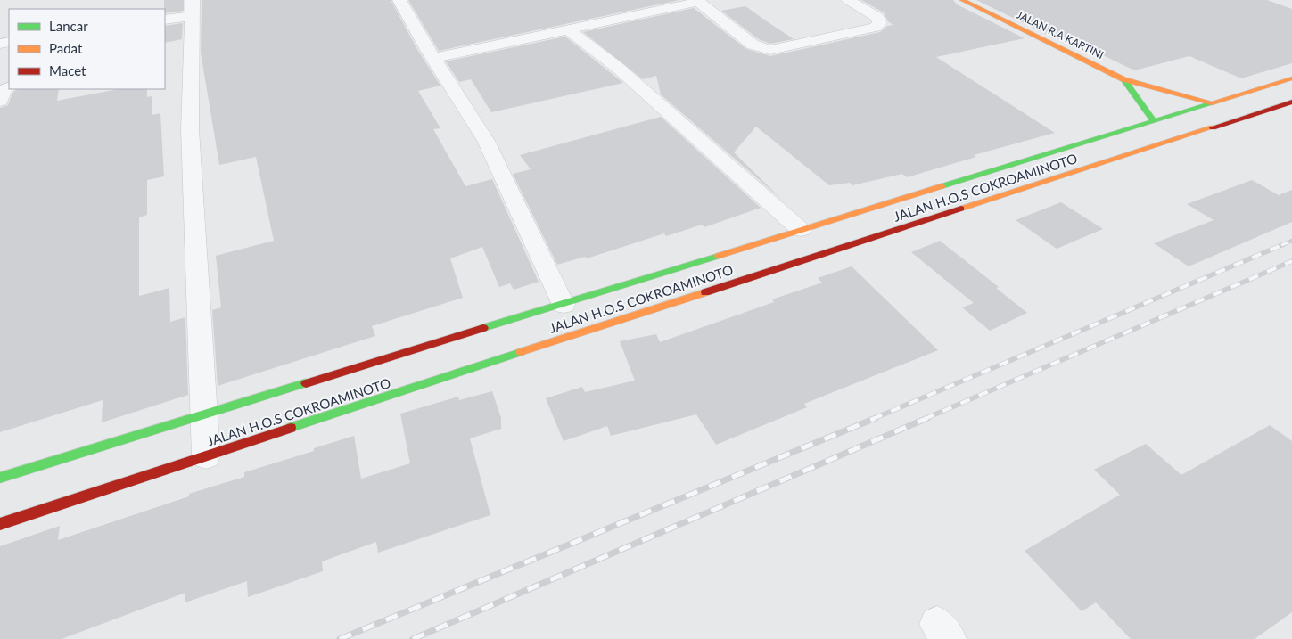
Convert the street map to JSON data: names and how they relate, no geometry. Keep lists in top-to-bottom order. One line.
{"streets":{"main road":["JALAN R.A KARTINI","JALAN H.O.S COKROAMINOTO"]},"crossings":[["JALAN R.A KARTINI","JALAN H.O.S COKROAMINOTO"]],"legend":["Lancar","Padat","Macet"]}
